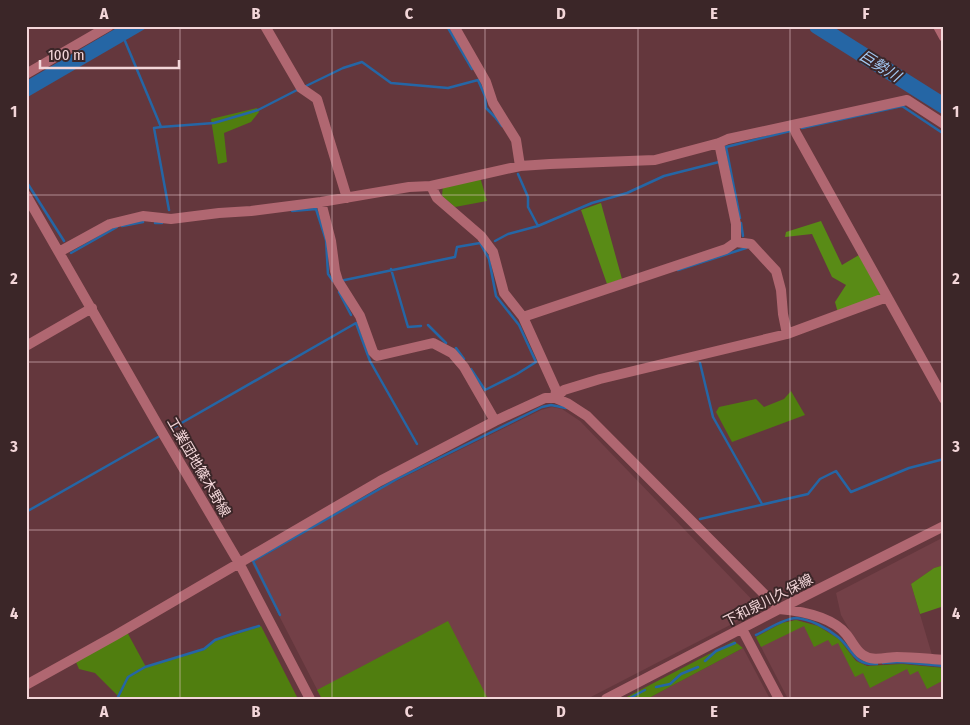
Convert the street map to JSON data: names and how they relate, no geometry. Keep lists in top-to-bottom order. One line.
{"streets":{"street":["工業団地篠木野線","下和泉川久保線"]},"water":["巨勢川"],"scale_bar":"100 m","grid":{"columns":["A","B","C","D","E","F"],"rows":["1","2","3","4"]}}
